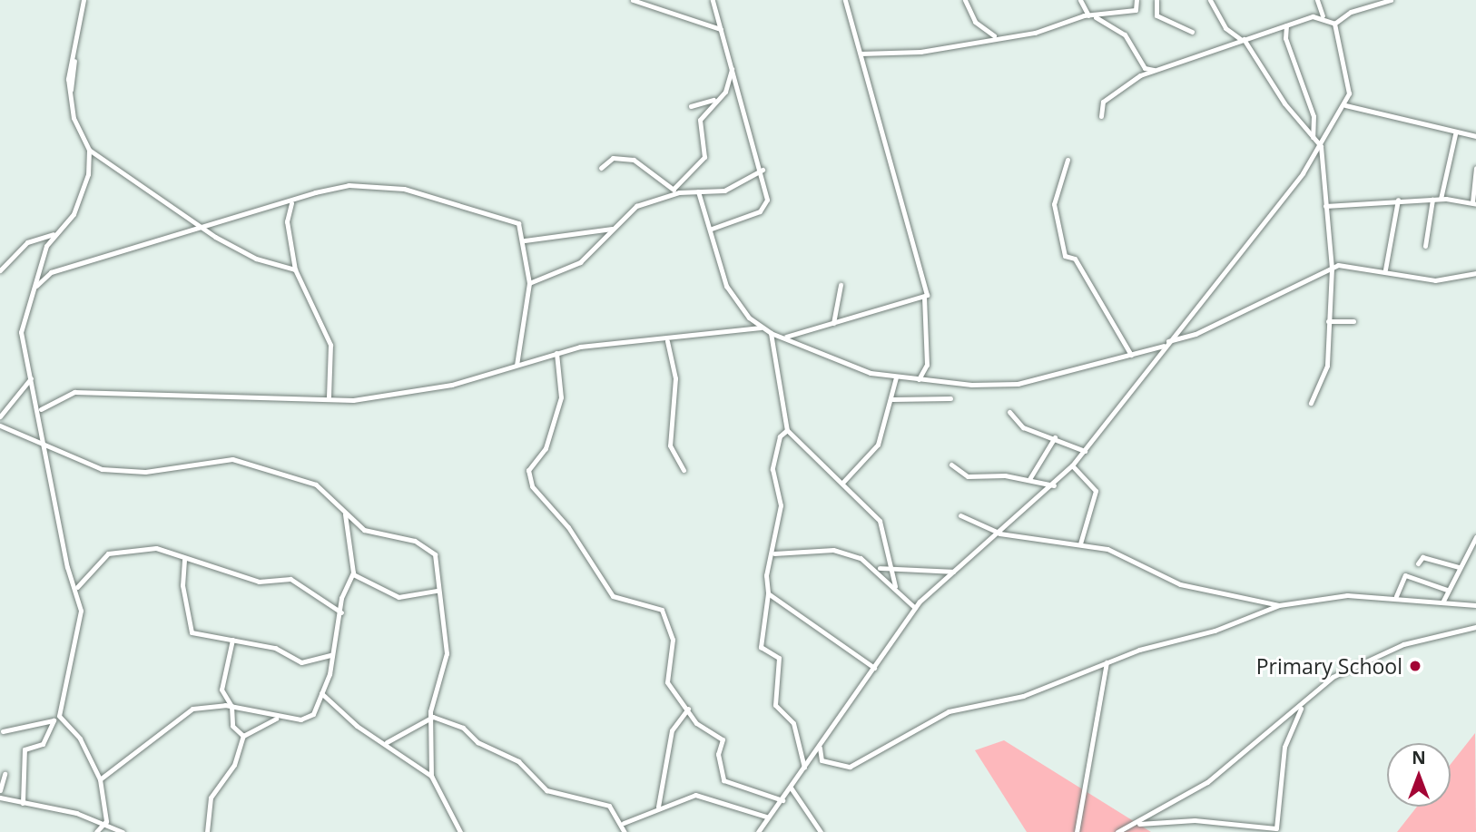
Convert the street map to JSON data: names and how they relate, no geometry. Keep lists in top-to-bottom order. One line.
{"places":["Primary School"],"north":"top"}
